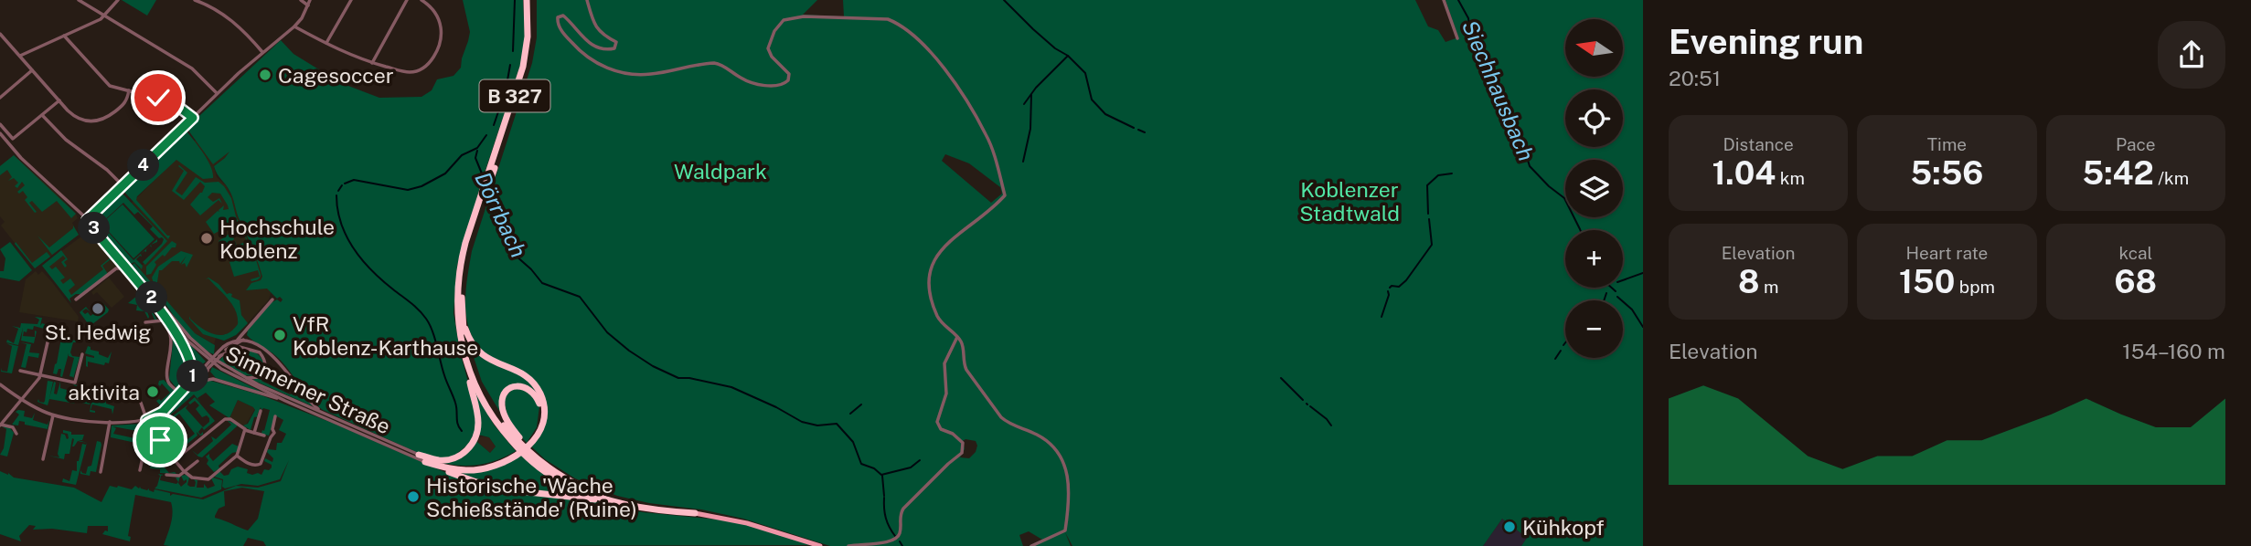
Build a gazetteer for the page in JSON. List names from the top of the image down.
{
  "streets": {
    "highway": ["B 327"],
    "street": ["Simmerner Straße"]
  },
  "water": ["Siechhausbach", "Dörrbach"],
  "parks": ["Waldpark", "Koblenzer Stadtwald"],
  "places": [
    "Cagesoccer",
    "Hochschule Koblenz",
    "St. Hedwig",
    "VfR Koblenz-Karthause",
    "aktivita",
    "Historische 'Wache Schießstände' (Ruine)",
    "Kühkopf"
  ],
  "north": "left",
  "page": {
    "heading": ["Evening run", "20:51"],
    "map_buttons": ["+", "−"],
    "stats": [
      ["Distance", "1.04 km"],
      ["Time", "5:56"],
      ["Pace", "5:42 /km"],
      ["Elevation", "8 m"],
      ["Heart rate", "150 bpm"],
      ["kcal", "68"]
    ],
    "pins": [
      "4",
      "3",
      "2",
      "1"
    ],
    "chart": ["Elevation", "154–160 m"]
  }
}
